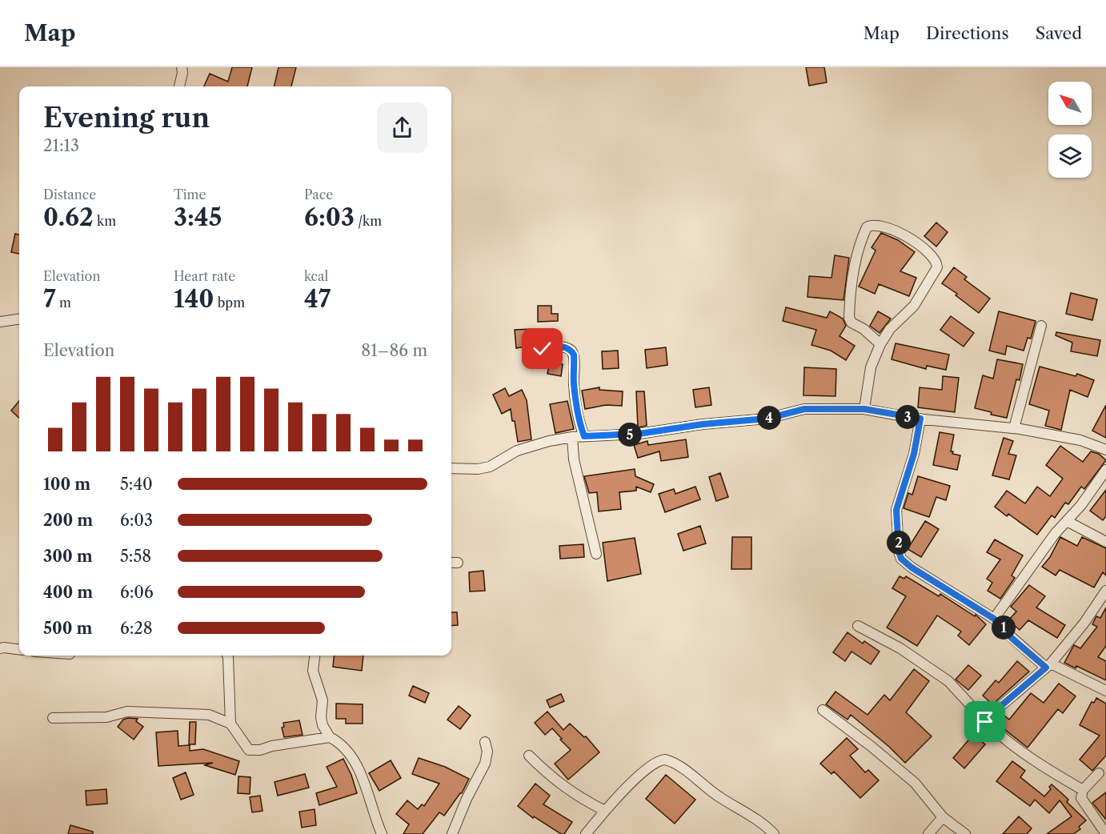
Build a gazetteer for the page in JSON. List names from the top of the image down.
{
  "north": "top left",
  "page": {
    "header": "Map",
    "nav": ["Map", "Directions", "Saved"],
    "heading": ["Evening run", "21:13"],
    "stats": [
      ["Distance", "0.62 km"],
      ["Time", "3:45"],
      ["Pace", "6:03 /km"],
      ["Elevation", "7 m"],
      ["Heart rate", "140 bpm"],
      ["kcal", "47"]
    ],
    "chart": ["Elevation", "81–86 m"],
    "pins": [
      "3",
      "4",
      "5",
      "2",
      "1"
    ],
    "list": [
      {
        "name": "100 m",
        "note": "5:40"
      },
      {
        "name": "200 m",
        "note": "6:03"
      },
      {
        "name": "300 m",
        "note": "5:58"
      },
      {
        "name": "400 m",
        "note": "6:06"
      },
      {
        "name": "500 m",
        "note": "6:28"
      }
    ]
  }
}
